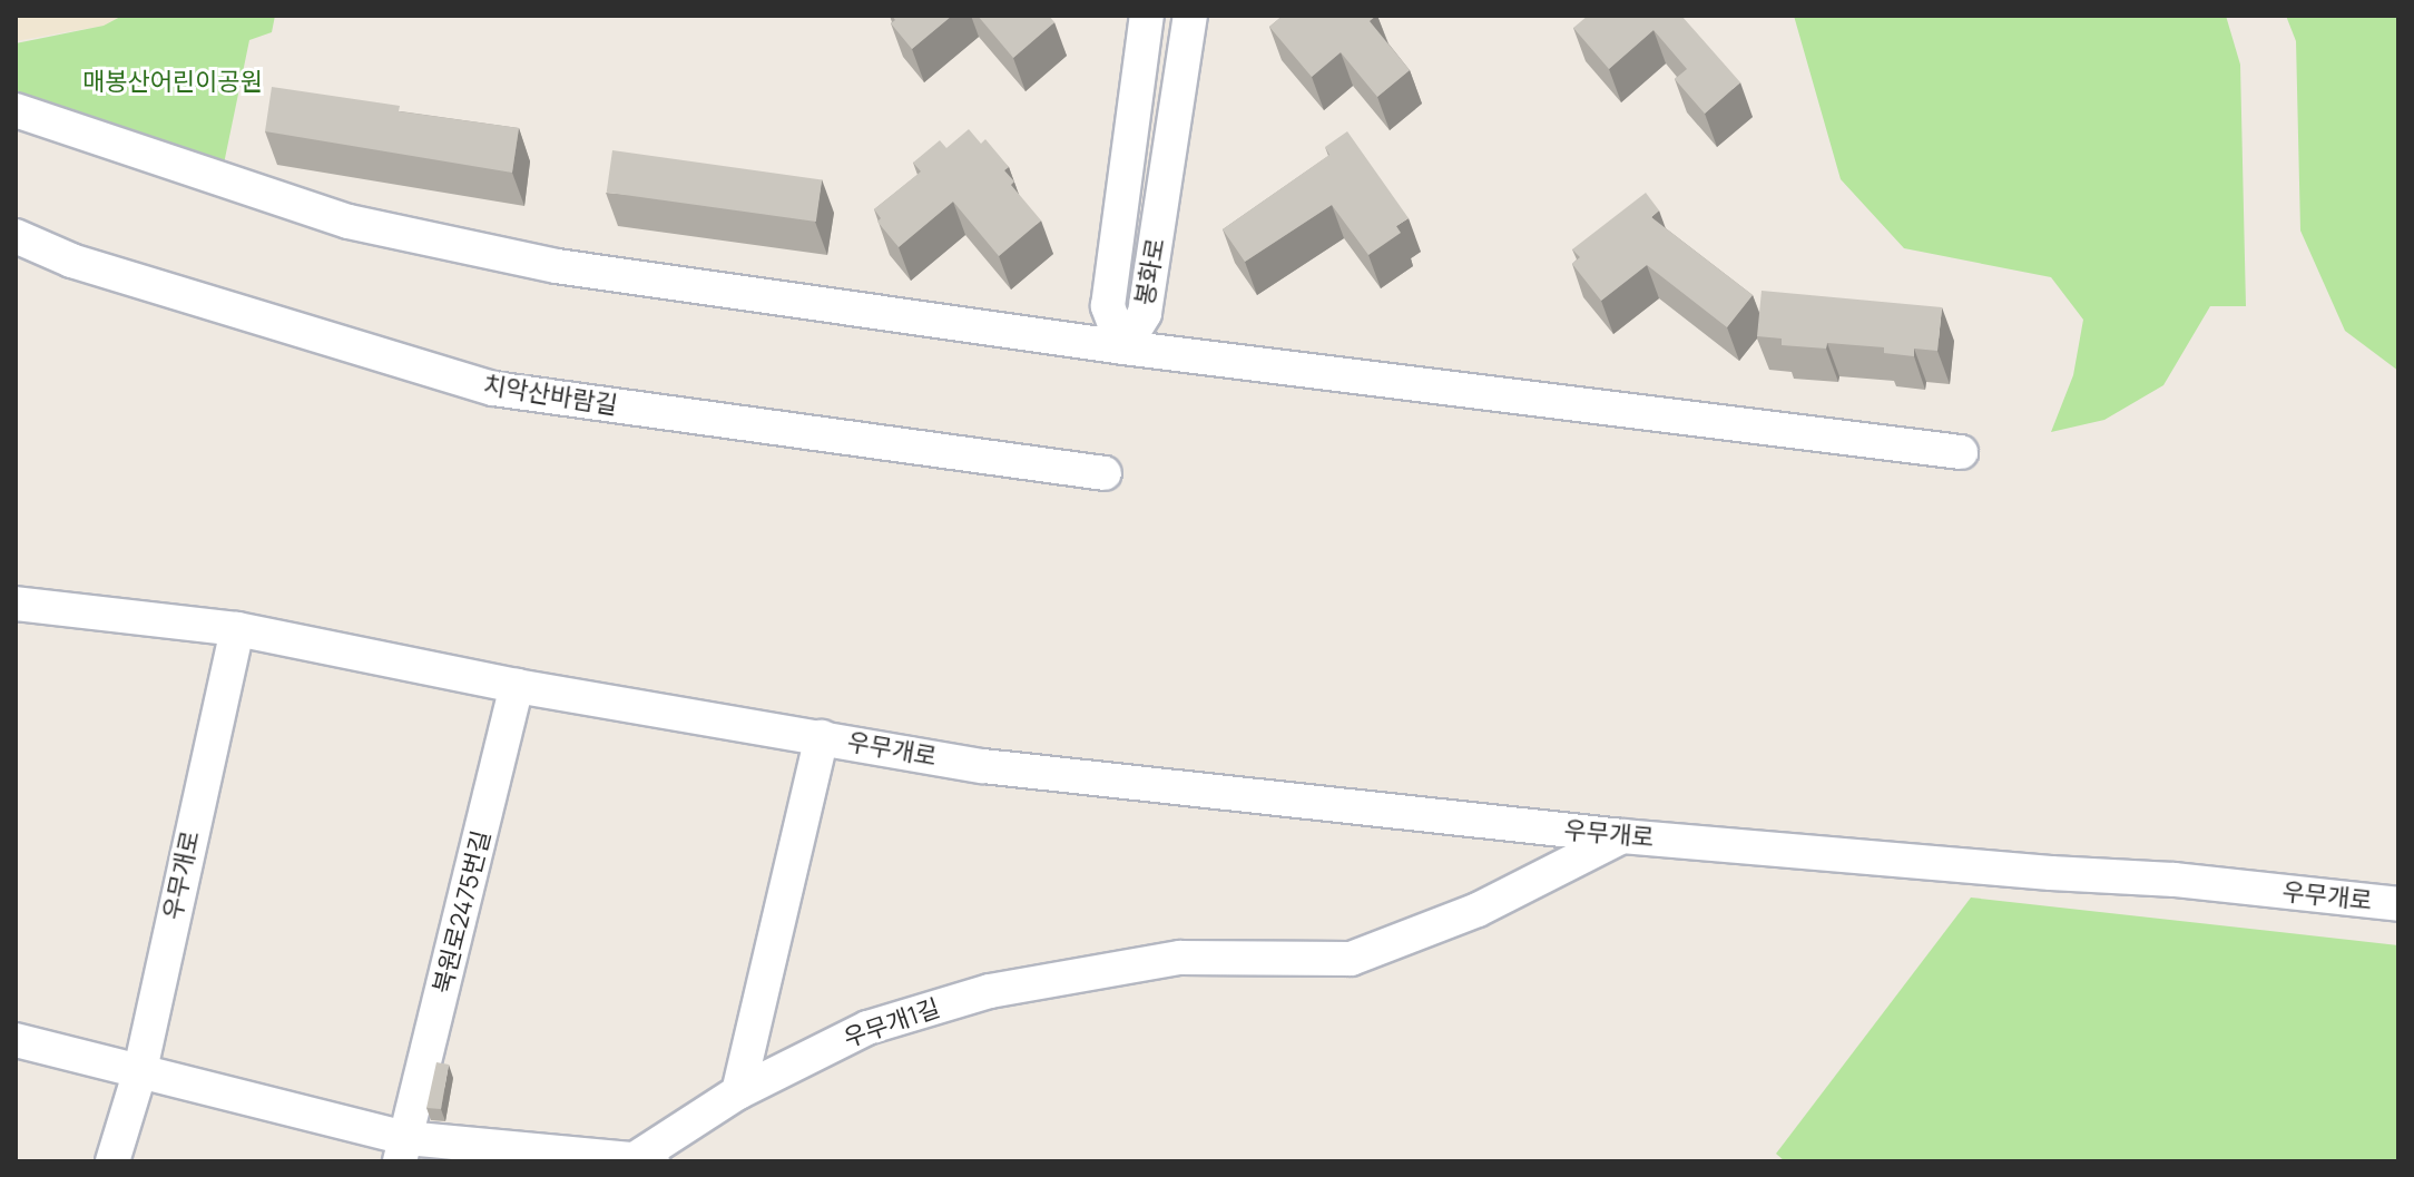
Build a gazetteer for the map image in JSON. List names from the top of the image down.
{
  "streets": {
    "street": [
      "봉화로",
      "치악산바람길",
      "우무개로",
      "북원로2475번길",
      "우무개1길"
    ]
  },
  "crossings": [
    ["우무개로", "북원로2475번길"],
    ["우무개로", "우무개1길"]
  ],
  "parks": ["매봉산어린이공원"]
}
